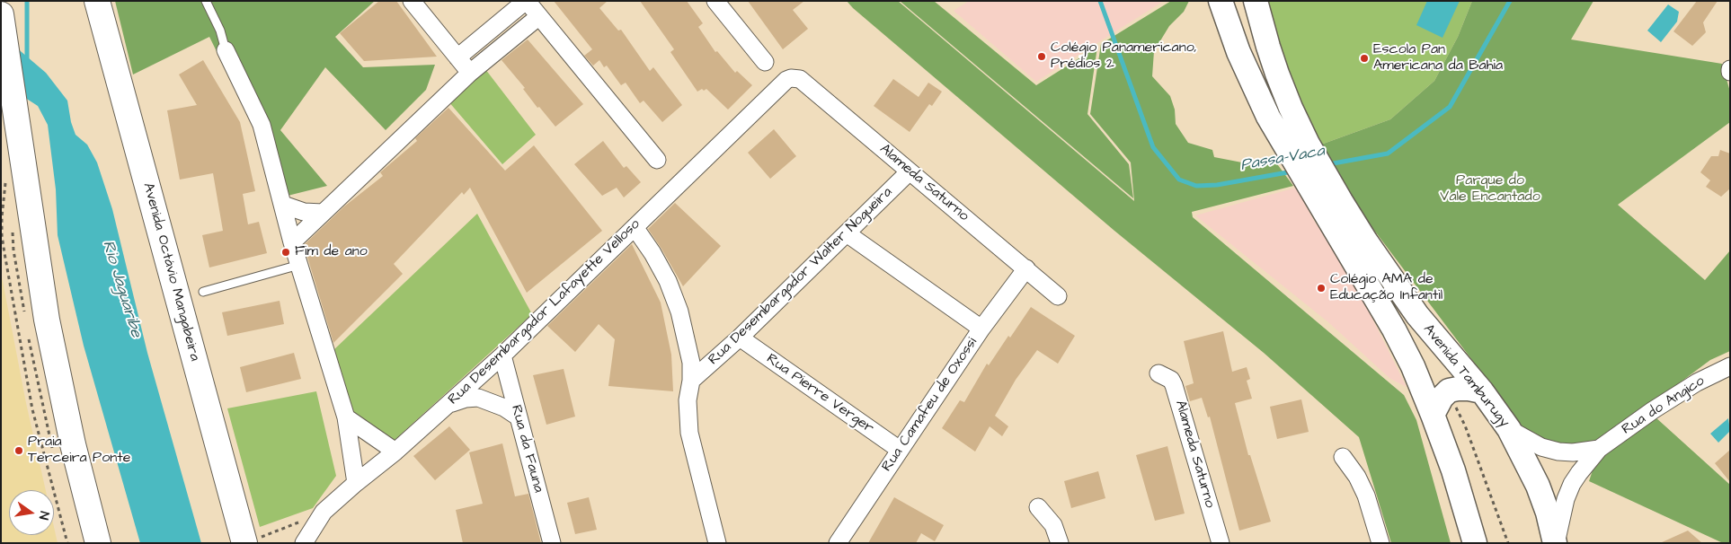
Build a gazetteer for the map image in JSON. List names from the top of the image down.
{
  "streets": {
    "main road": ["Avenida Octávio Mangabeira", "Avenida Tamburugy"],
    "street": [
      "Alameda Saturno",
      "Rua Desembargador Walter Nogueira",
      "Rua Desembargador Lafayette Velloso",
      "Rua Pierre Verger",
      "Rua Camafeu de Oxossi",
      "Rua do Angico",
      "Rua da Fauna"
    ]
  },
  "crossings": [
    ["Alameda Saturno", "Rua Desembargador Walter Nogueira"],
    ["Alameda Saturno", "Rua Desembargador Lafayette Velloso"],
    ["Alameda Saturno", "Rua Camafeu de Oxossi"],
    ["Rua Desembargador Walter Nogueira", "Rua Pierre Verger"],
    ["Rua Desembargador Lafayette Velloso", "Rua da Fauna"],
    ["Avenida Tamburugy", "Rua do Angico"],
    ["Rua Pierre Verger", "Rua Camafeu de Oxossi"]
  ],
  "water": ["Passa-Vaca", "Rio Jaguaribe"],
  "parks": ["Parque do Vale Encantado"],
  "places": [
    "Colégio Panamericano, Prédios 2",
    "Escola Pan Americana da Bahia",
    "Fim de ano",
    "Colégio AMA de Educação Infantil",
    "Praia Terceira Ponte"
  ],
  "north": "right"
}
